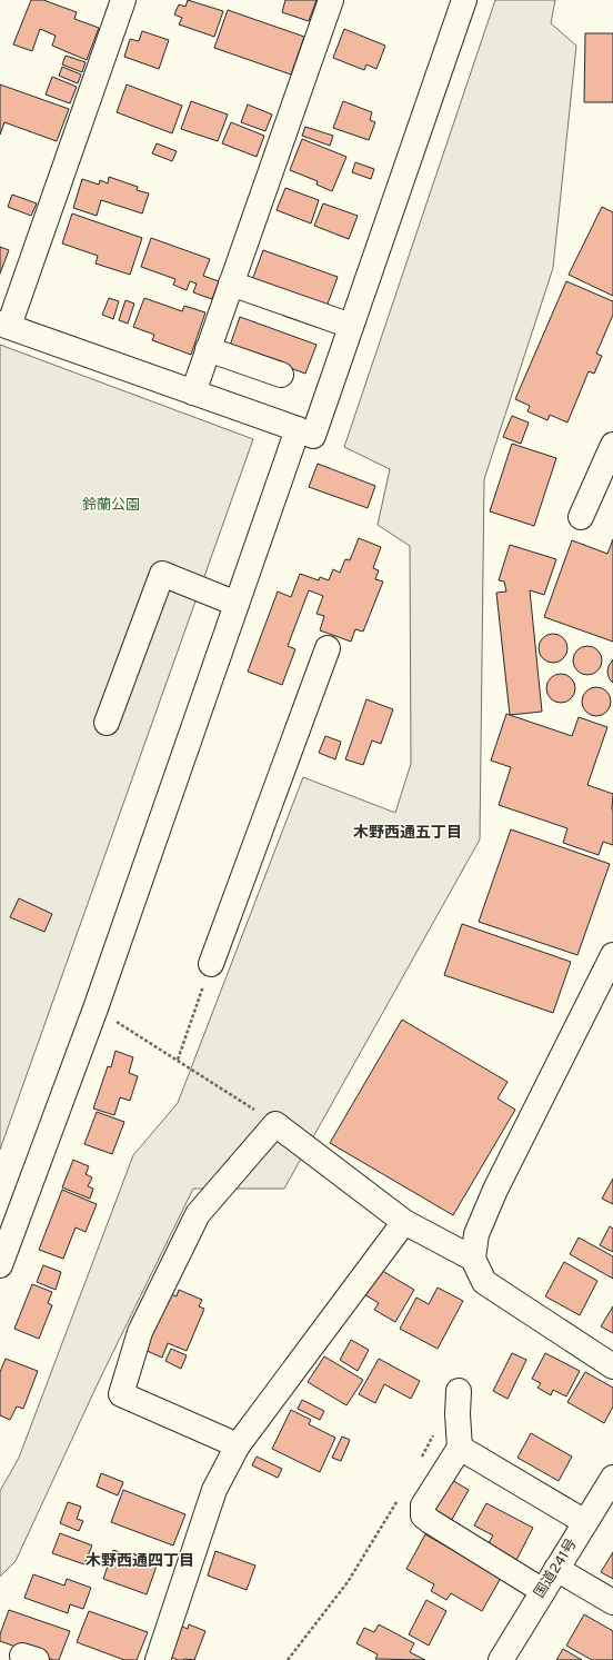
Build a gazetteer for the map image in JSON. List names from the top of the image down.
{
  "streets": {
    "main road": ["国道241号"]
  },
  "districts": ["木野西通五丁目", "木野西通四丁目"],
  "parks": ["鈴蘭公園"]
}
